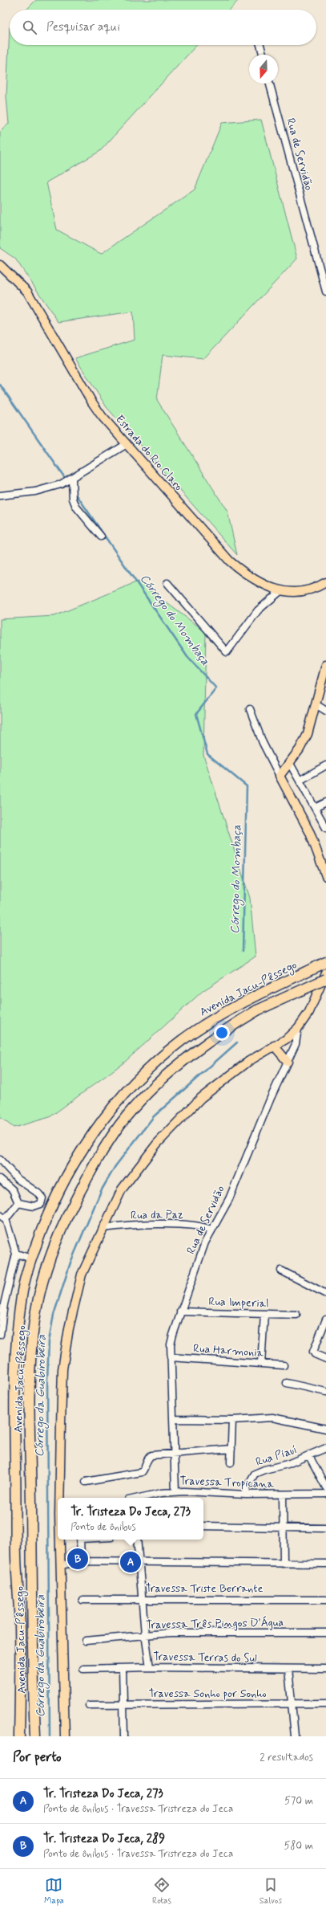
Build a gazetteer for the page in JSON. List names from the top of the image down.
{
  "streets": {
    "highway": ["Avenida Jacu-Pêssego"],
    "main road": ["Rua de Servidão", "Estrada do Rio Claro"],
    "street": [
      "Rua da Paz",
      "Rua Imperial",
      "Rua Harmonia",
      "Rua Piauí",
      "Travessa Tropicana",
      "Travessa Triste Berrante",
      "Travessa Três Pingos D'Água",
      "Travessa Terras do Sul",
      "Travessa Sonho por Sonho"
    ]
  },
  "crossings": [
    ["Rua de Servidão", "Rua da Paz"],
    ["Rua de Servidão", "Rua Imperial"],
    ["Rua de Servidão", "Rua Harmonia"],
    ["Rua de Servidão", "Travessa Tropicana"],
    ["Rua Piauí", "Travessa Tropicana"]
  ],
  "water": ["Córrego do Mombaça", "Córrego da Guabirobeira"],
  "north": "bottom",
  "page": {
    "search": "Pesquisar aqui",
    "popup": ["Tr. Tristeza Do Jeca, 273", "Ponto de ônibus"],
    "pins": ["B", "A"],
    "heading": ["Por perto", "2 resultados"],
    "list": [
      {
        "mark": "A",
        "name": "Tr. Tristeza Do Jeca, 273",
        "note": "Ponto de ônibus · Travessa Tristreza do Jeca",
        "value": "570 m"
      },
      {
        "mark": "B",
        "name": "Tr. Tristeza Do Jeca, 289",
        "note": "Ponto de ônibus · Travessa Tristreza do Jeca",
        "value": "580 m"
      }
    ],
    "nav": ["Mapa", "Rotas", "Salvos"]
  }
}
